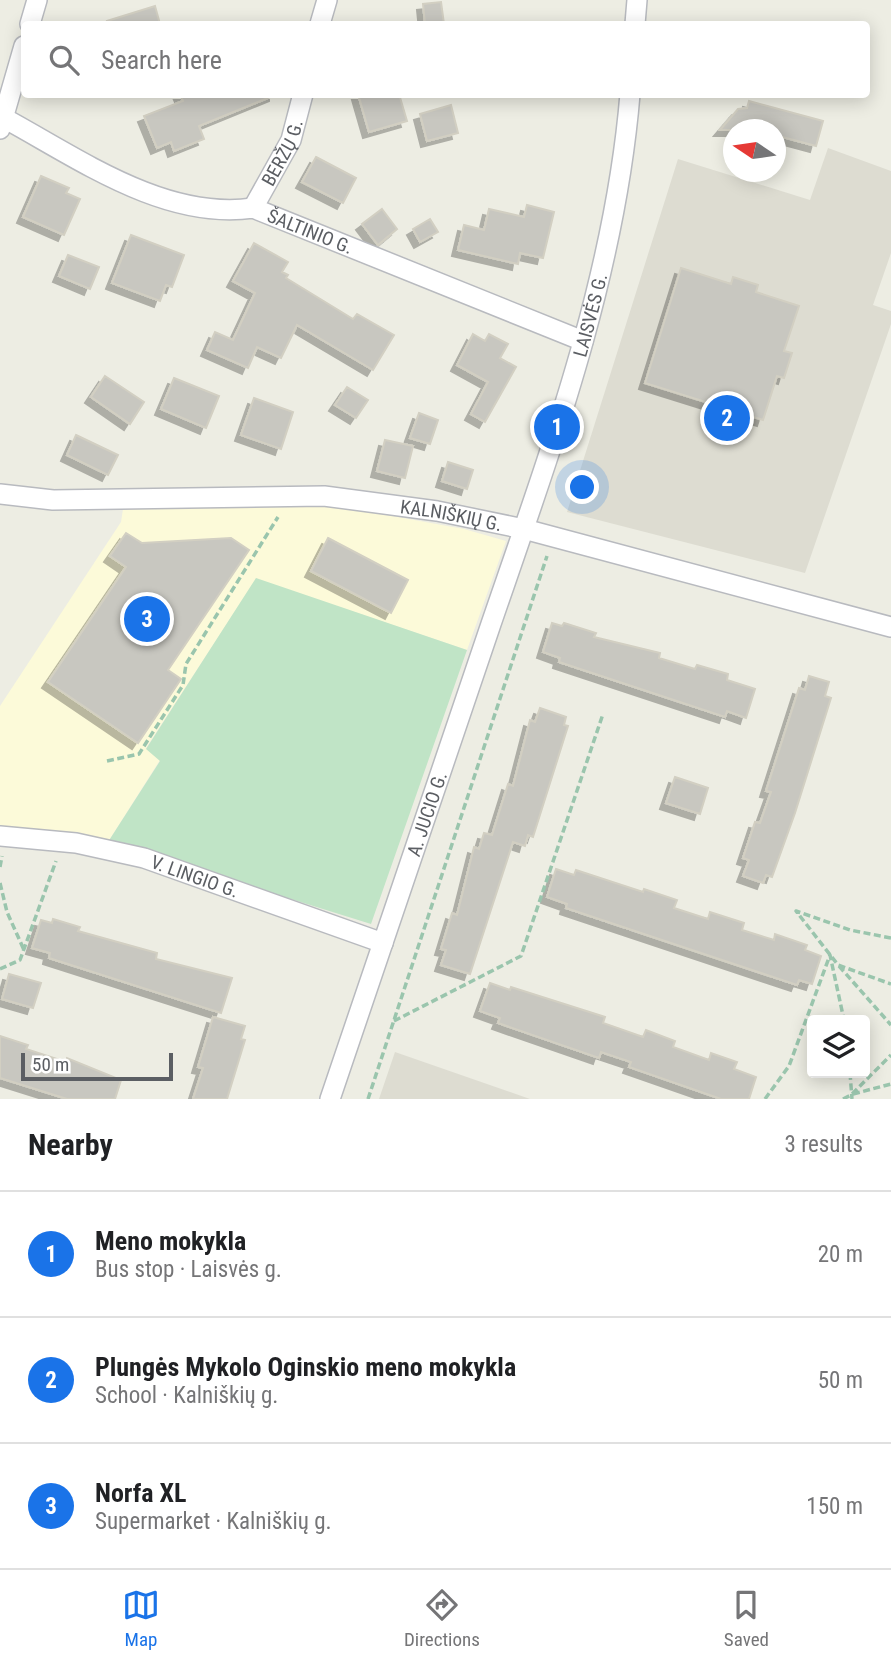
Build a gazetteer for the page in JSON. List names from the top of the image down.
{
  "streets": {
    "street": [
      "BERŽŲ G.",
      "ŠALTINIO G.",
      "LAISVĖS G.",
      "KALNIŠKIŲ G.",
      "A. JUCIO G.",
      "V. LINGIO G."
    ]
  },
  "crossings": [
    ["BERŽŲ G.", "ŠALTINIO G."],
    ["ŠALTINIO G.", "LAISVĖS G."],
    ["LAISVĖS G.", "KALNIŠKIŲ G."],
    ["LAISVĖS G.", "A. JUCIO G."],
    ["KALNIŠKIŲ G.", "A. JUCIO G."],
    ["A. JUCIO G.", "V. LINGIO G."]
  ],
  "scale_bar": "50 m",
  "north": "left",
  "page": {
    "search": "Search here",
    "pins": ["2", "1", "3"],
    "scale": "50 m",
    "heading": ["Nearby", "3 results"],
    "list": [
      {
        "mark": "1",
        "name": "Meno mokykla",
        "note": "Bus stop · Laisvės g.",
        "value": "20 m"
      },
      {
        "mark": "2",
        "name": "Plungės Mykolo Oginskio meno mokykla",
        "note": "School · Kalniškių g.",
        "value": "50 m"
      },
      {
        "mark": "3",
        "name": "Norfa XL",
        "note": "Supermarket · Kalniškių g.",
        "value": "150 m"
      }
    ],
    "nav": ["Map", "Directions", "Saved"]
  }
}
